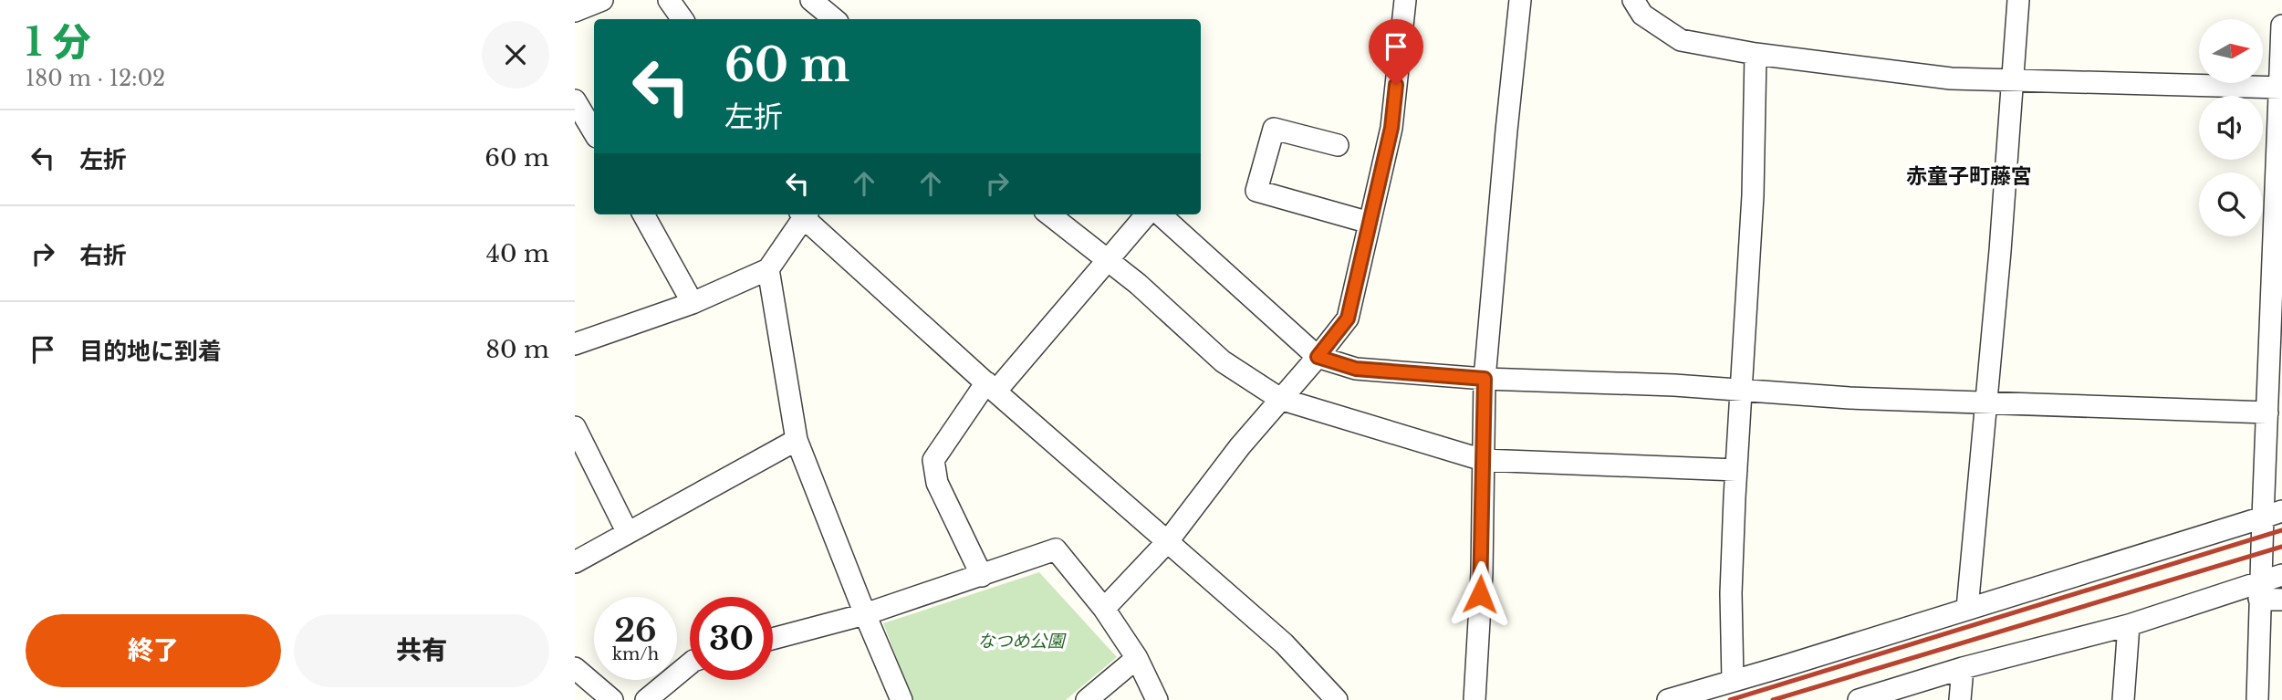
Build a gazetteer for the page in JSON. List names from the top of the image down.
{
  "districts": ["赤童子町藤宮"],
  "parks": ["なつめ公園"],
  "north": "right",
  "page": {
    "heading": ["1 分", "180 m · 12:02"],
    "turn": ["60 m", "左折"],
    "list": [
      {
        "name": "左折",
        "value": "60 m"
      },
      {
        "name": "右折",
        "value": "40 m"
      },
      {
        "name": "目的地に到着",
        "value": "80 m"
      }
    ],
    "speed": "26 km/h",
    "limit": "30",
    "buttons": ["終了", "共有"]
  }
}
